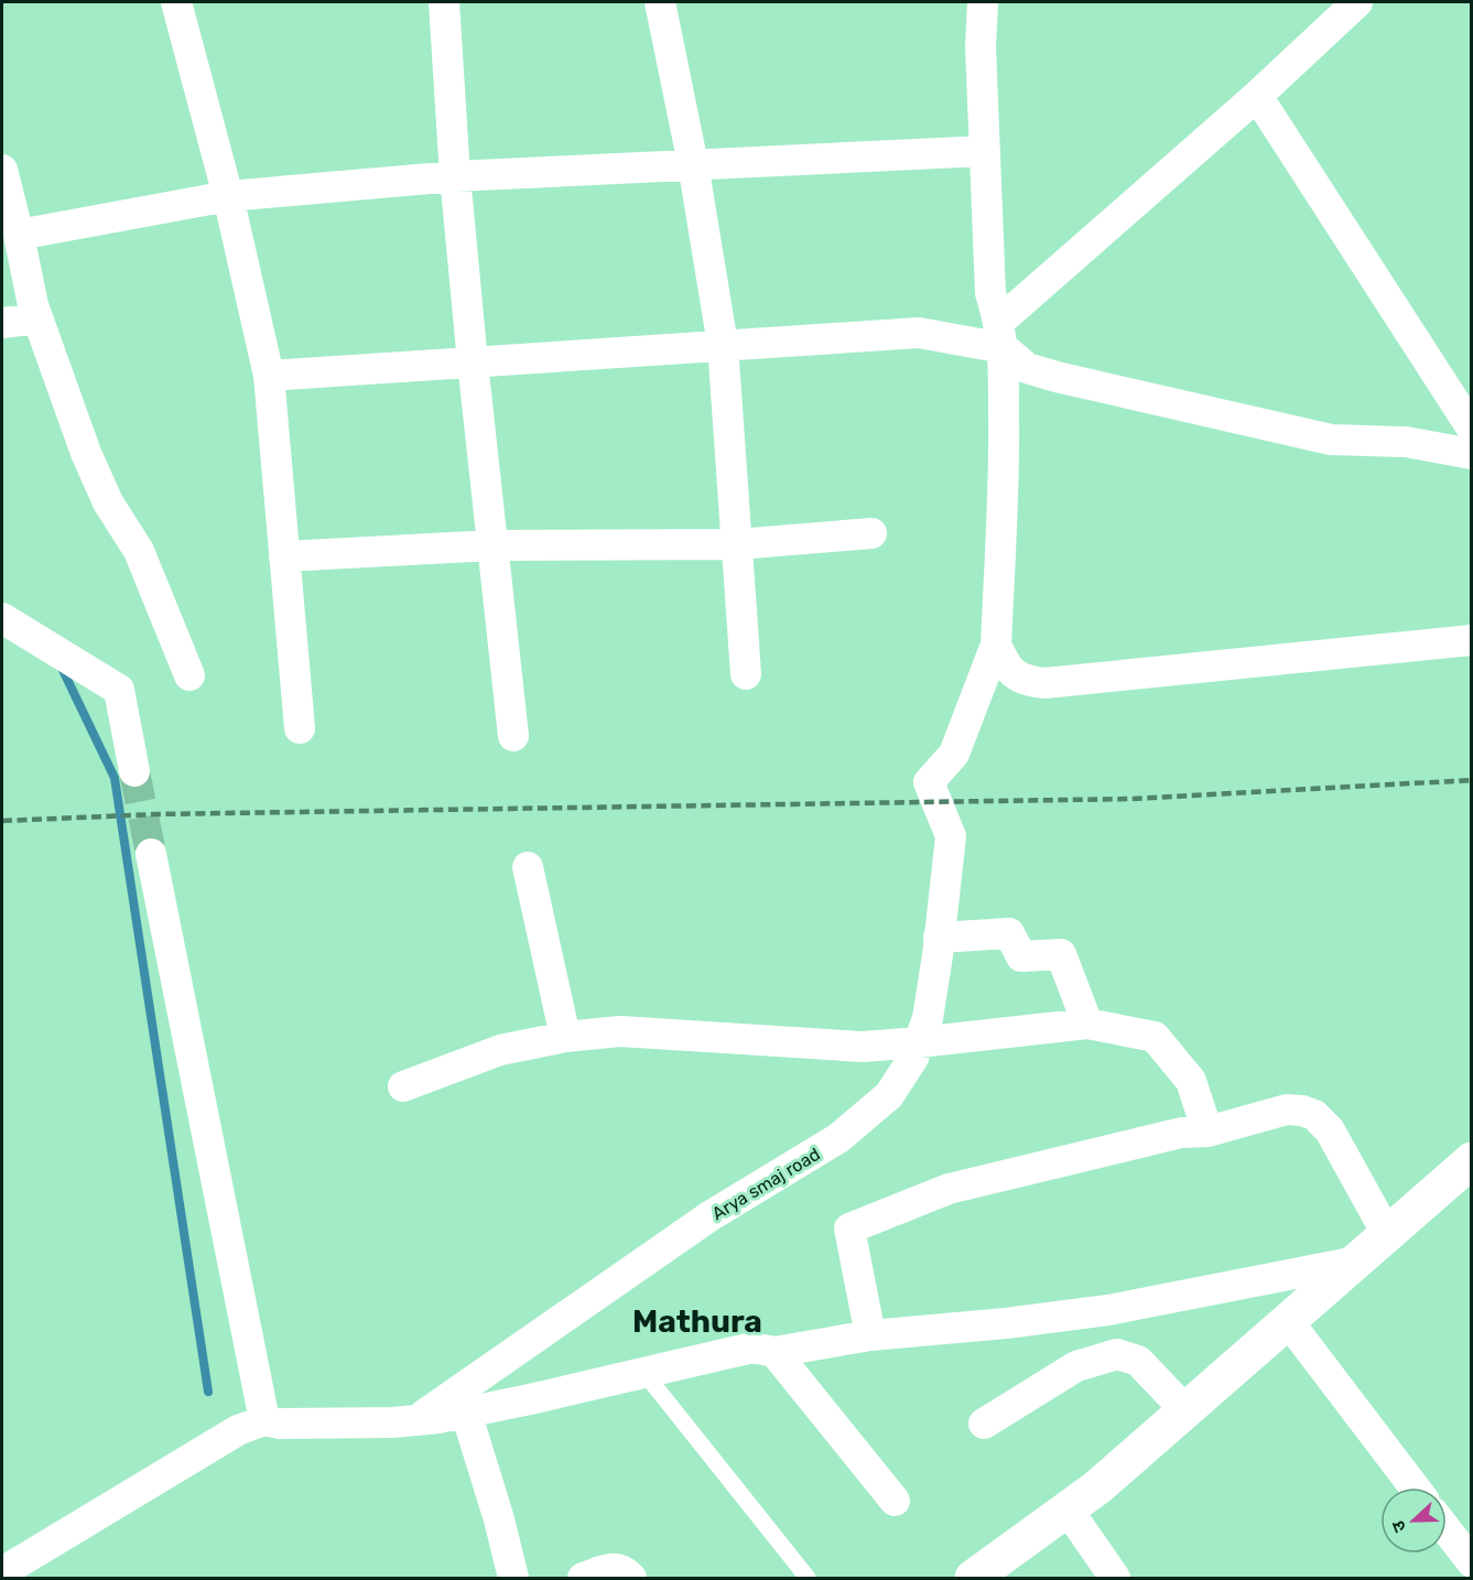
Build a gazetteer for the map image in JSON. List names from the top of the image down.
{
  "streets": {
    "street": ["Arya smaj road"]
  },
  "districts": ["Mathura"],
  "north": "left"
}
